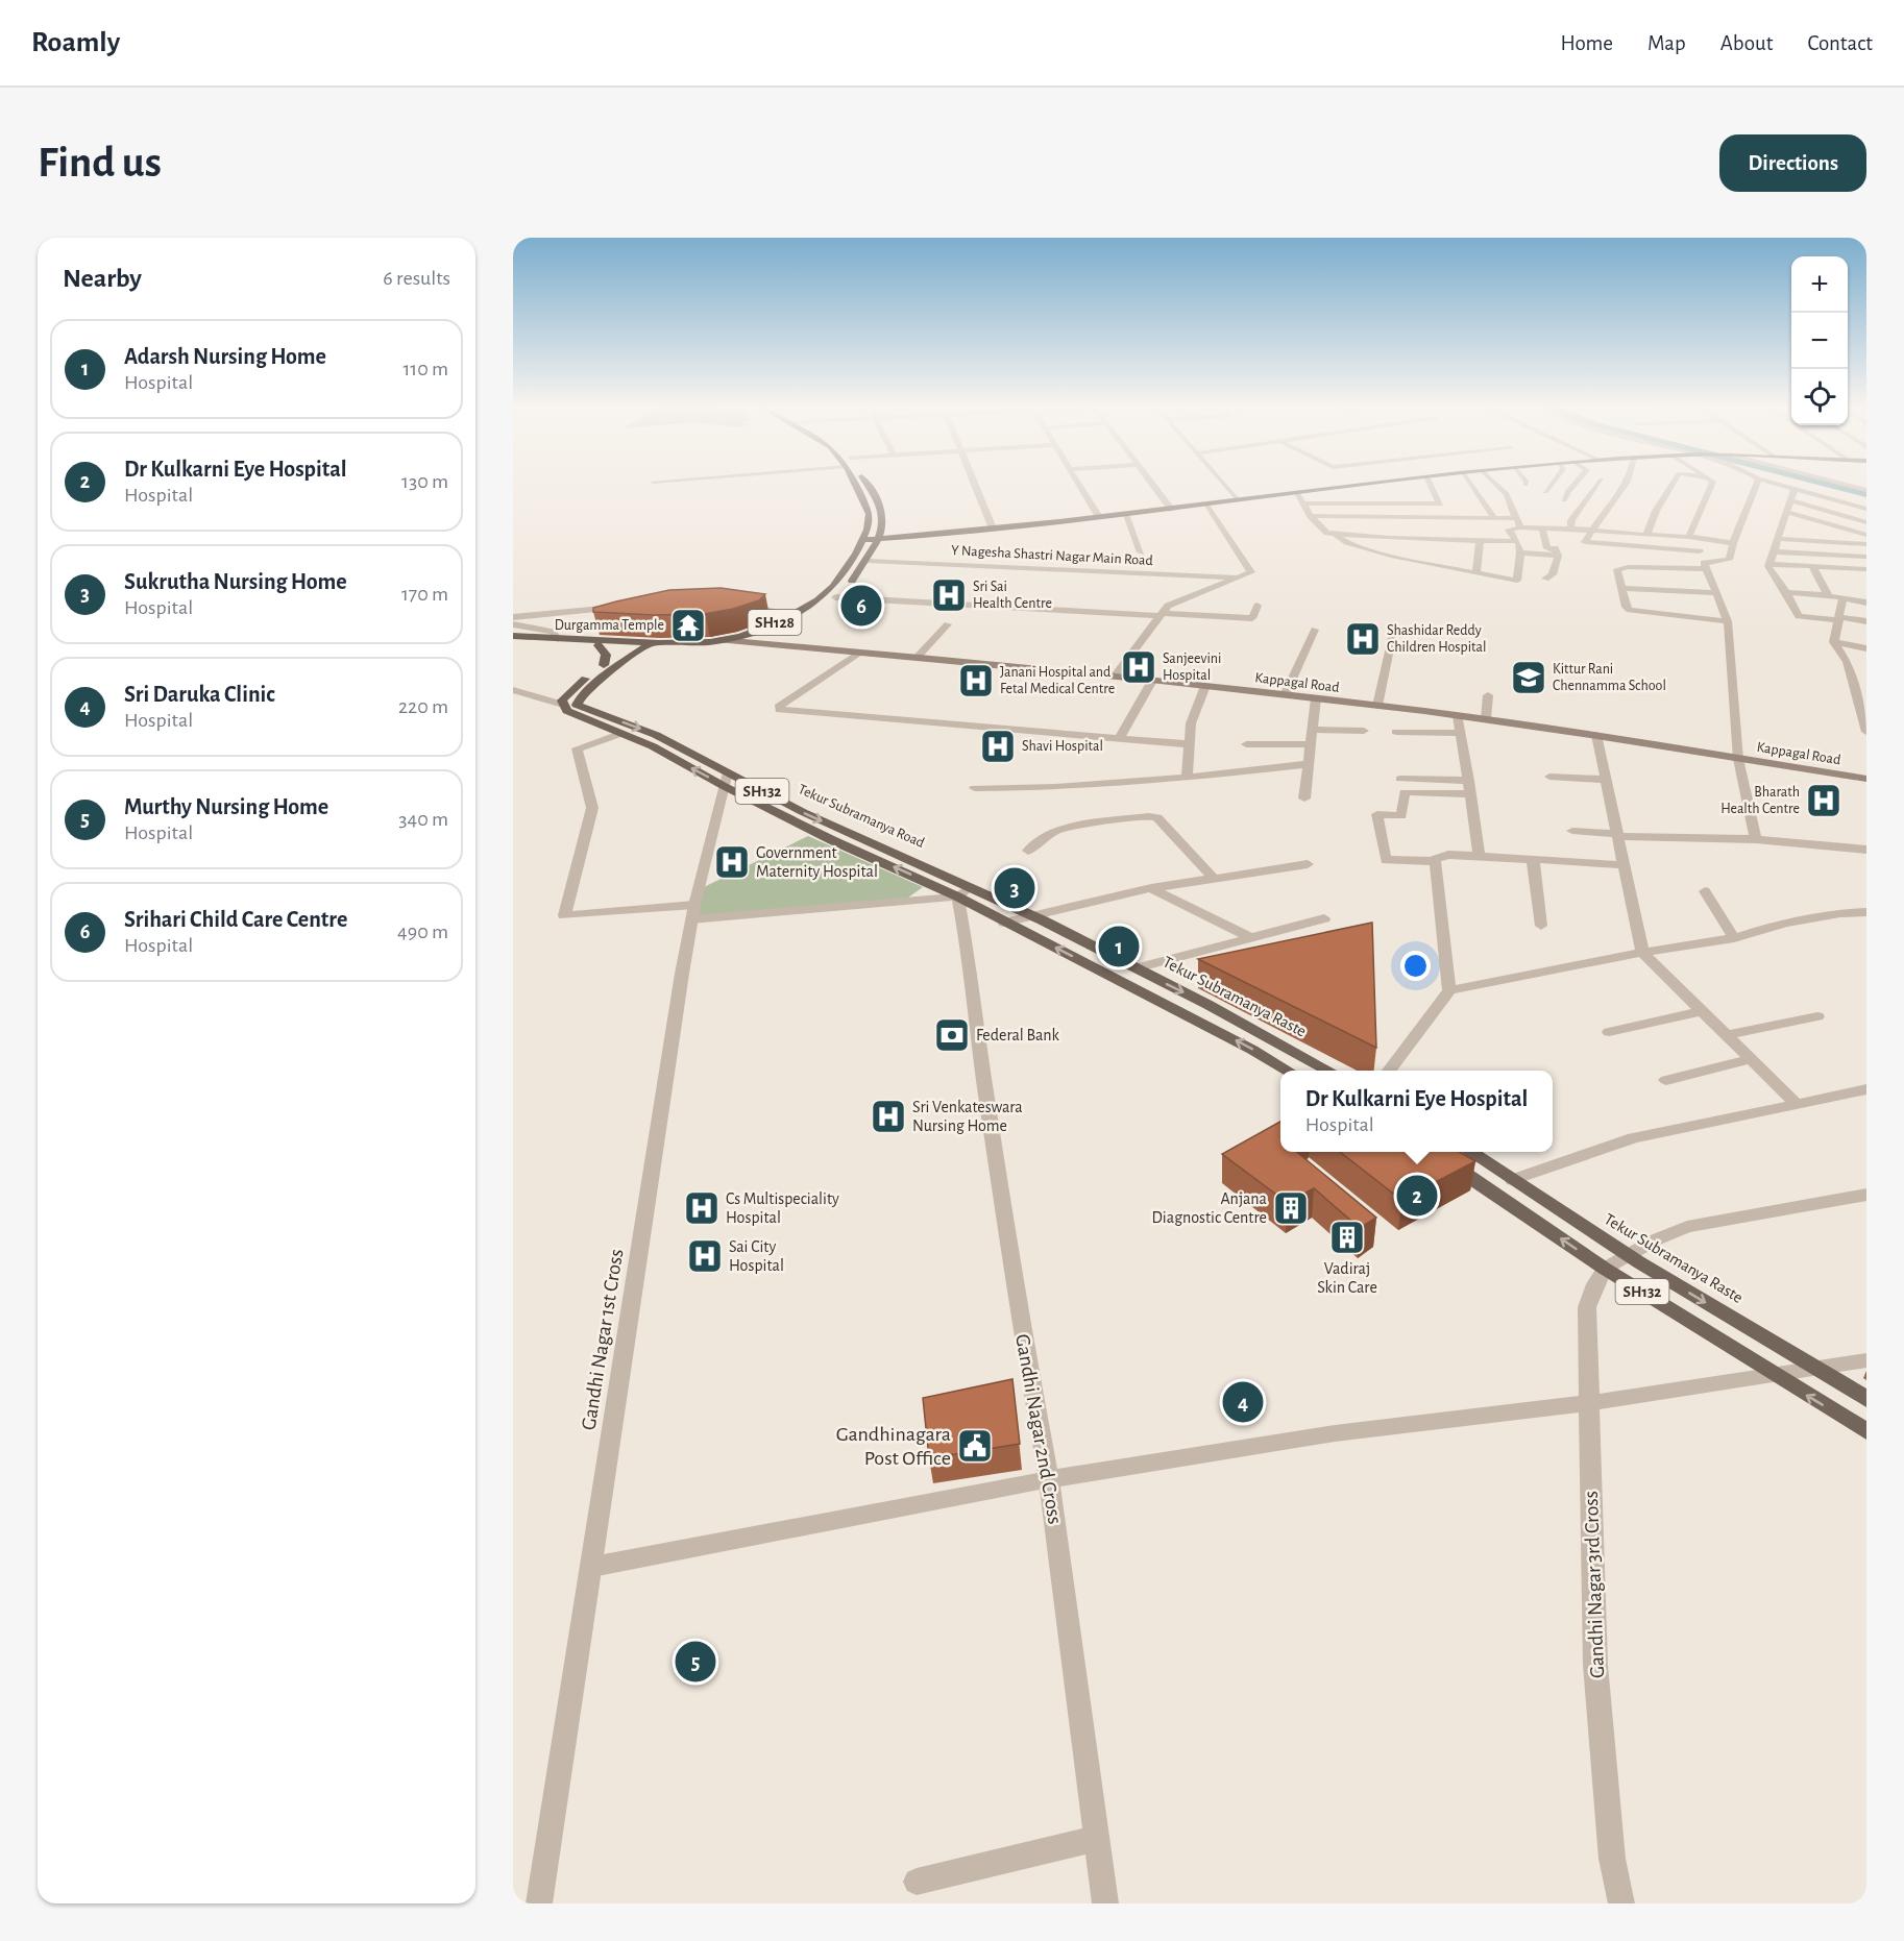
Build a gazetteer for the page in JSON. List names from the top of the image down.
{
  "streets": {
    "main road": [
      "SH128",
      "Kappagal Road",
      "SH132",
      "Tekur Subramanya Road",
      "Tekur Subramanya Raste"
    ],
    "street": [
      "Y Nagesha Shastri Nagar Main Road",
      "Gandhi Nagar 1st Cross",
      "Gandhi Nagar 2nd Cross",
      "Gandhi Nagar 3rd Cross"
    ]
  },
  "crossings": [
    ["SH128", "Kappagal Road"],
    ["SH128", "Tekur Subramanya Road"],
    ["SH132", "Gandhi Nagar 3rd Cross"],
    ["Tekur Subramanya Road", "Tekur Subramanya Raste"],
    ["Tekur Subramanya Road", "Gandhi Nagar 1st Cross"],
    ["Tekur Subramanya Road", "Gandhi Nagar 2nd Cross"]
  ],
  "places": {
    "hospital": [
      "Sri Sai Health Centre",
      "Shashidar Reddy Children Hospital",
      "Sanjeevini Hospital",
      "Janani Hospital and Fetal Medical Centre",
      "Shavi Hospital",
      "Bharath Health Centre",
      "Government Maternity Hospital",
      "Sri Venkateswara Nursing Home",
      "Cs Multispeciality Hospital",
      "Sai City Hospital"
    ],
    "temple": ["Durgamma Temple"],
    "school or university": ["Kittur Rani Chennamma School"],
    "bank": ["Federal Bank"],
    "building": ["Anjana Diagnostic Centre", "Vadiraj Skin Care"],
    "public building": ["Gandhinagara Post Office"]
  },
  "page": {
    "header": "Roamly",
    "nav": [
      "Home",
      "Map",
      "About",
      "Contact"
    ],
    "buttons": "Directions",
    "title": "Find us",
    "heading": ["Nearby", "6 results"],
    "map_buttons": ["+", "−"],
    "list": [
      {
        "mark": "1",
        "name": "Adarsh Nursing Home",
        "note": "Hospital",
        "value": "110 m"
      },
      {
        "mark": "2",
        "name": "Dr Kulkarni Eye Hospital",
        "note": "Hospital",
        "value": "130 m"
      },
      {
        "mark": "3",
        "name": "Sukrutha Nursing Home",
        "note": "Hospital",
        "value": "170 m"
      },
      {
        "mark": "4",
        "name": "Sri Daruka Clinic",
        "note": "Hospital",
        "value": "220 m"
      },
      {
        "mark": "5",
        "name": "Murthy Nursing Home",
        "note": "Hospital",
        "value": "340 m"
      },
      {
        "mark": "6",
        "name": "Srihari Child Care Centre",
        "note": "Hospital",
        "value": "490 m"
      }
    ],
    "pins": [
      "6",
      "3",
      "1",
      "2",
      "4",
      "5"
    ],
    "popup": ["Dr Kulkarni Eye Hospital", "Hospital"]
  }
}
